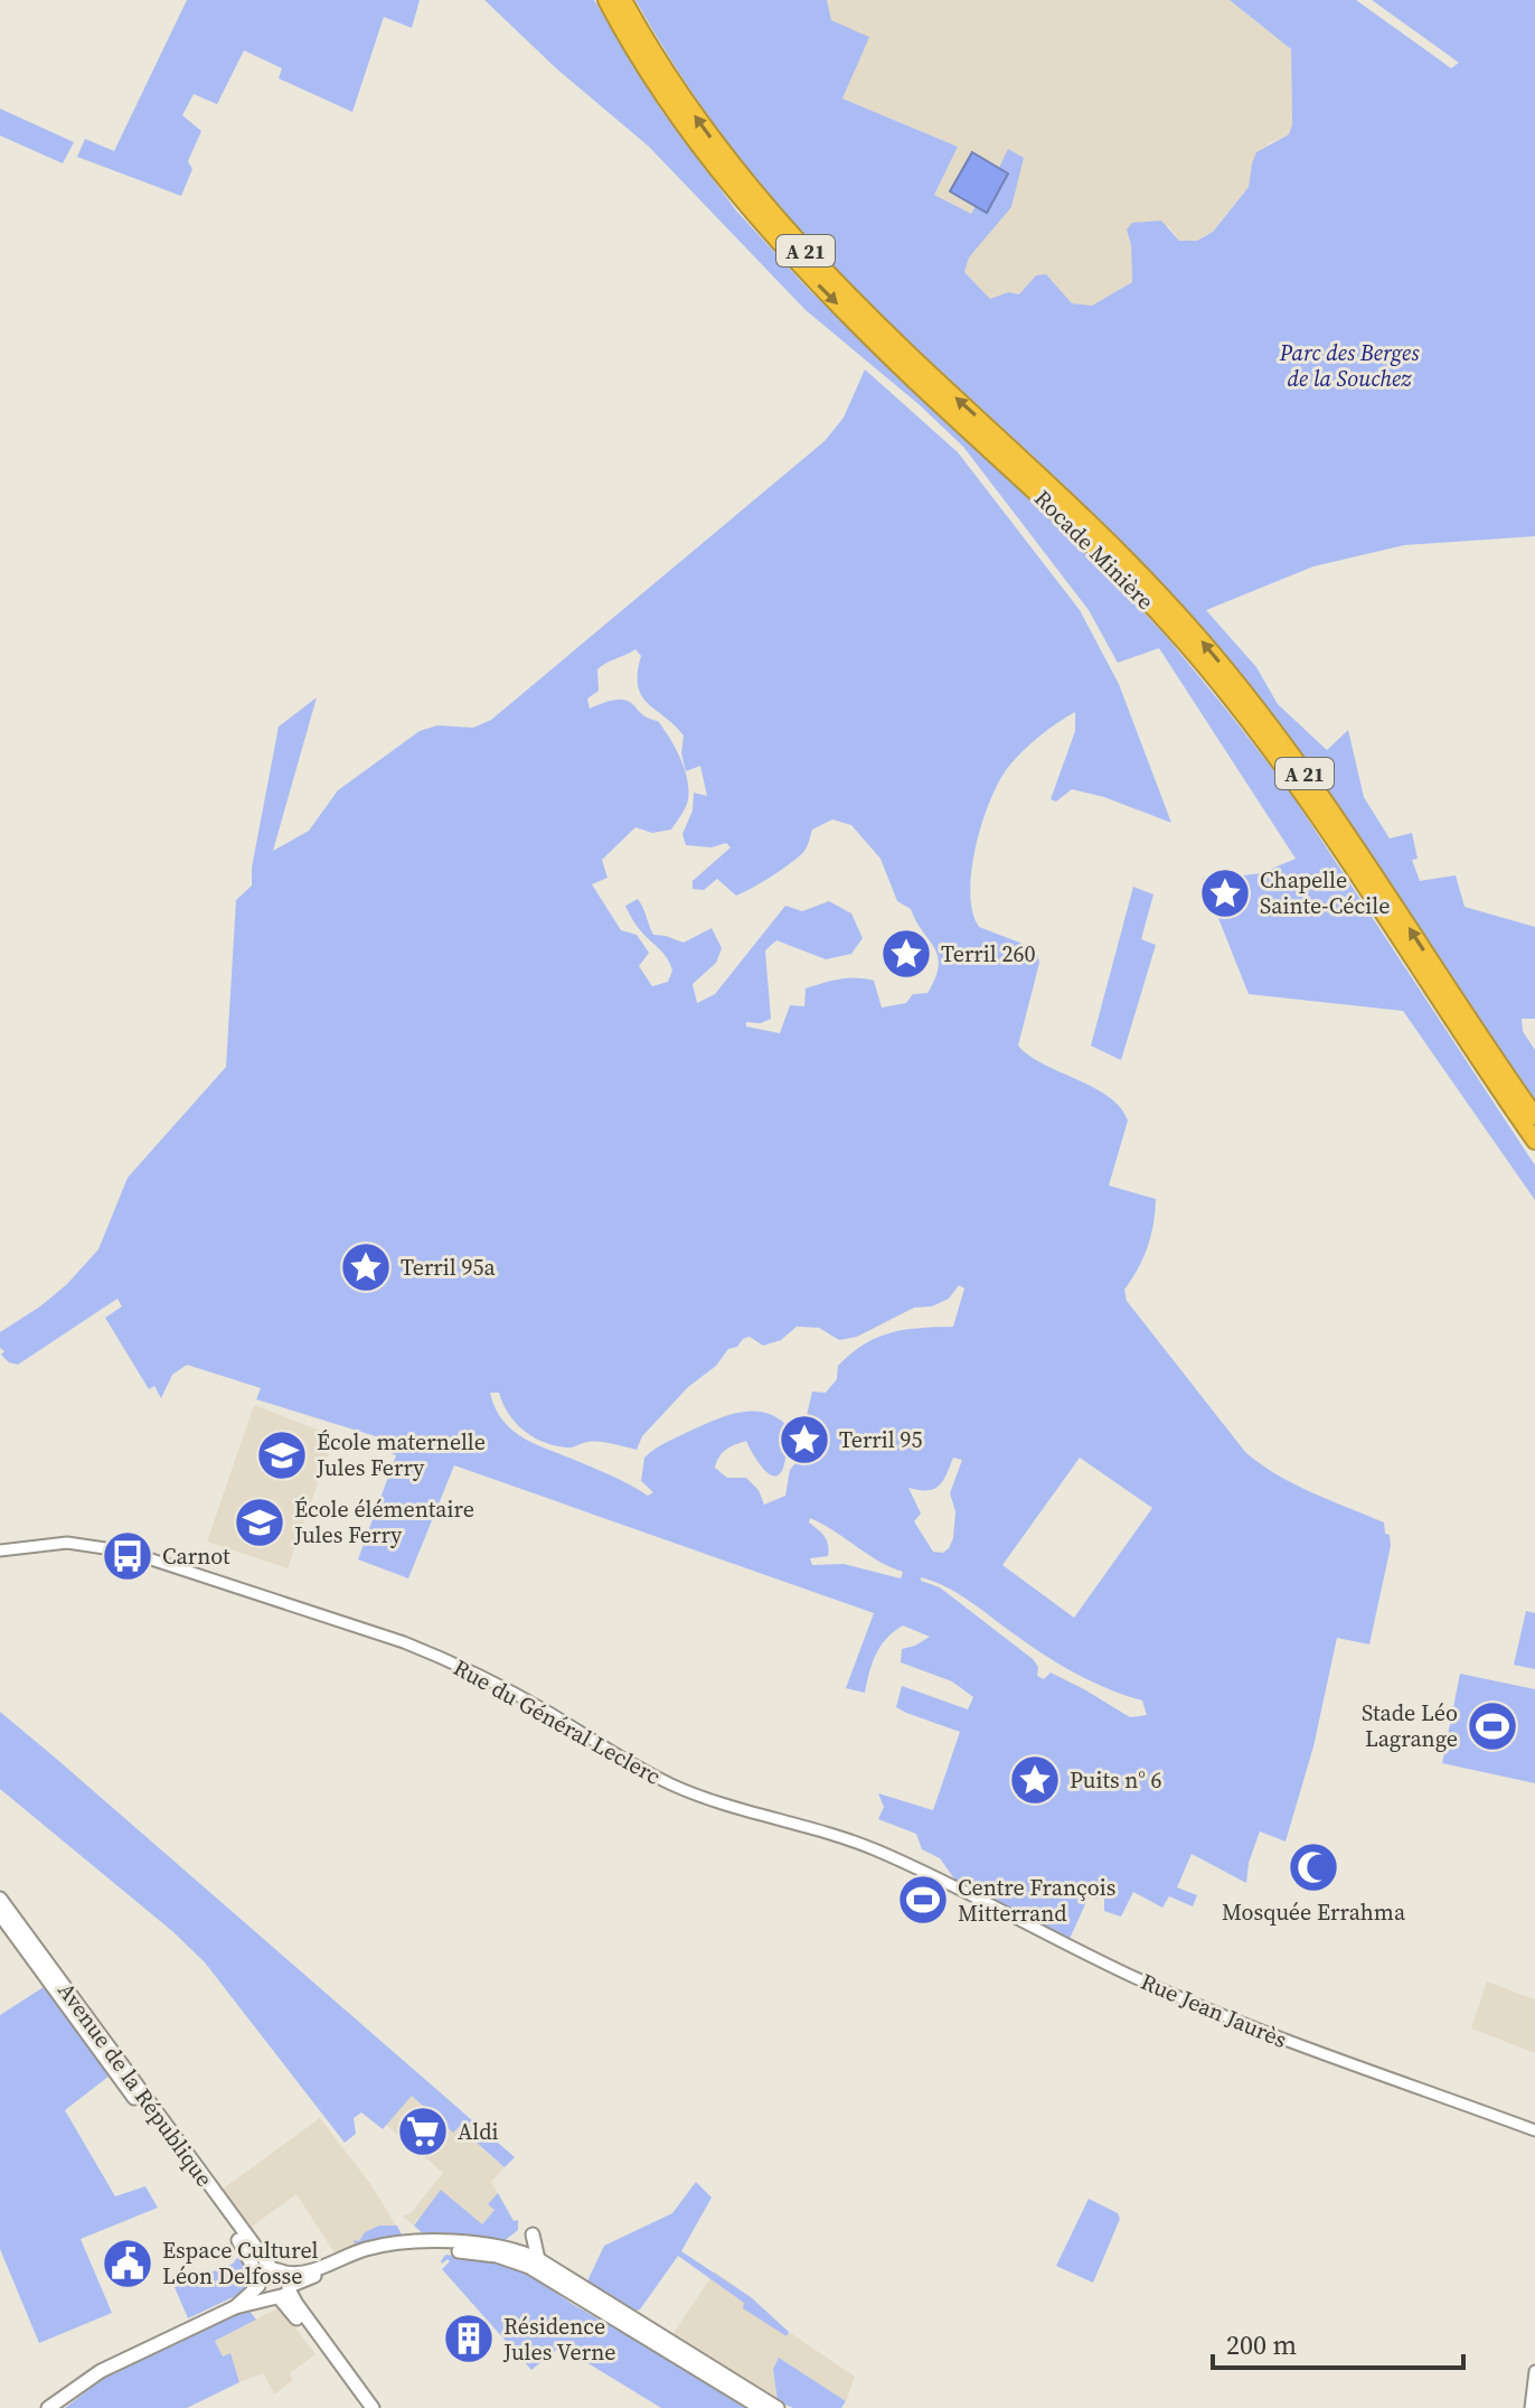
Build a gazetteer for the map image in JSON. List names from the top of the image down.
{
  "streets": {
    "highway": ["A 21", "Rocade Minière"],
    "main road": ["Avenue de la République"],
    "street": ["Rue du Général Leclerc", "Rue Jean Jaurès"]
  },
  "crossings": [
    ["Rue du Général Leclerc", "Rue Jean Jaurès"]
  ],
  "parks": ["Parc des Berges de la Souchez"],
  "places": {
    "place": [
      "Chapelle Sainte-Cécile",
      "Terril 260",
      "Terril 95a",
      "Terril 95",
      "Puits n° 6"
    ],
    "school or university": ["École maternelle Jules Ferry", "École élémentaire Jules Ferry"],
    "bus stop": ["Carnot"],
    "sports": ["Stade Léo Lagrange", "Centre François Mitterrand"],
    "mosque": ["Mosquée Errahma"],
    "supermarket": ["Aldi"],
    "public building": ["Espace Culturel Léon Delfosse"],
    "building": ["Résidence Jules Verne"]
  },
  "scale_bar": "200 m"
}
